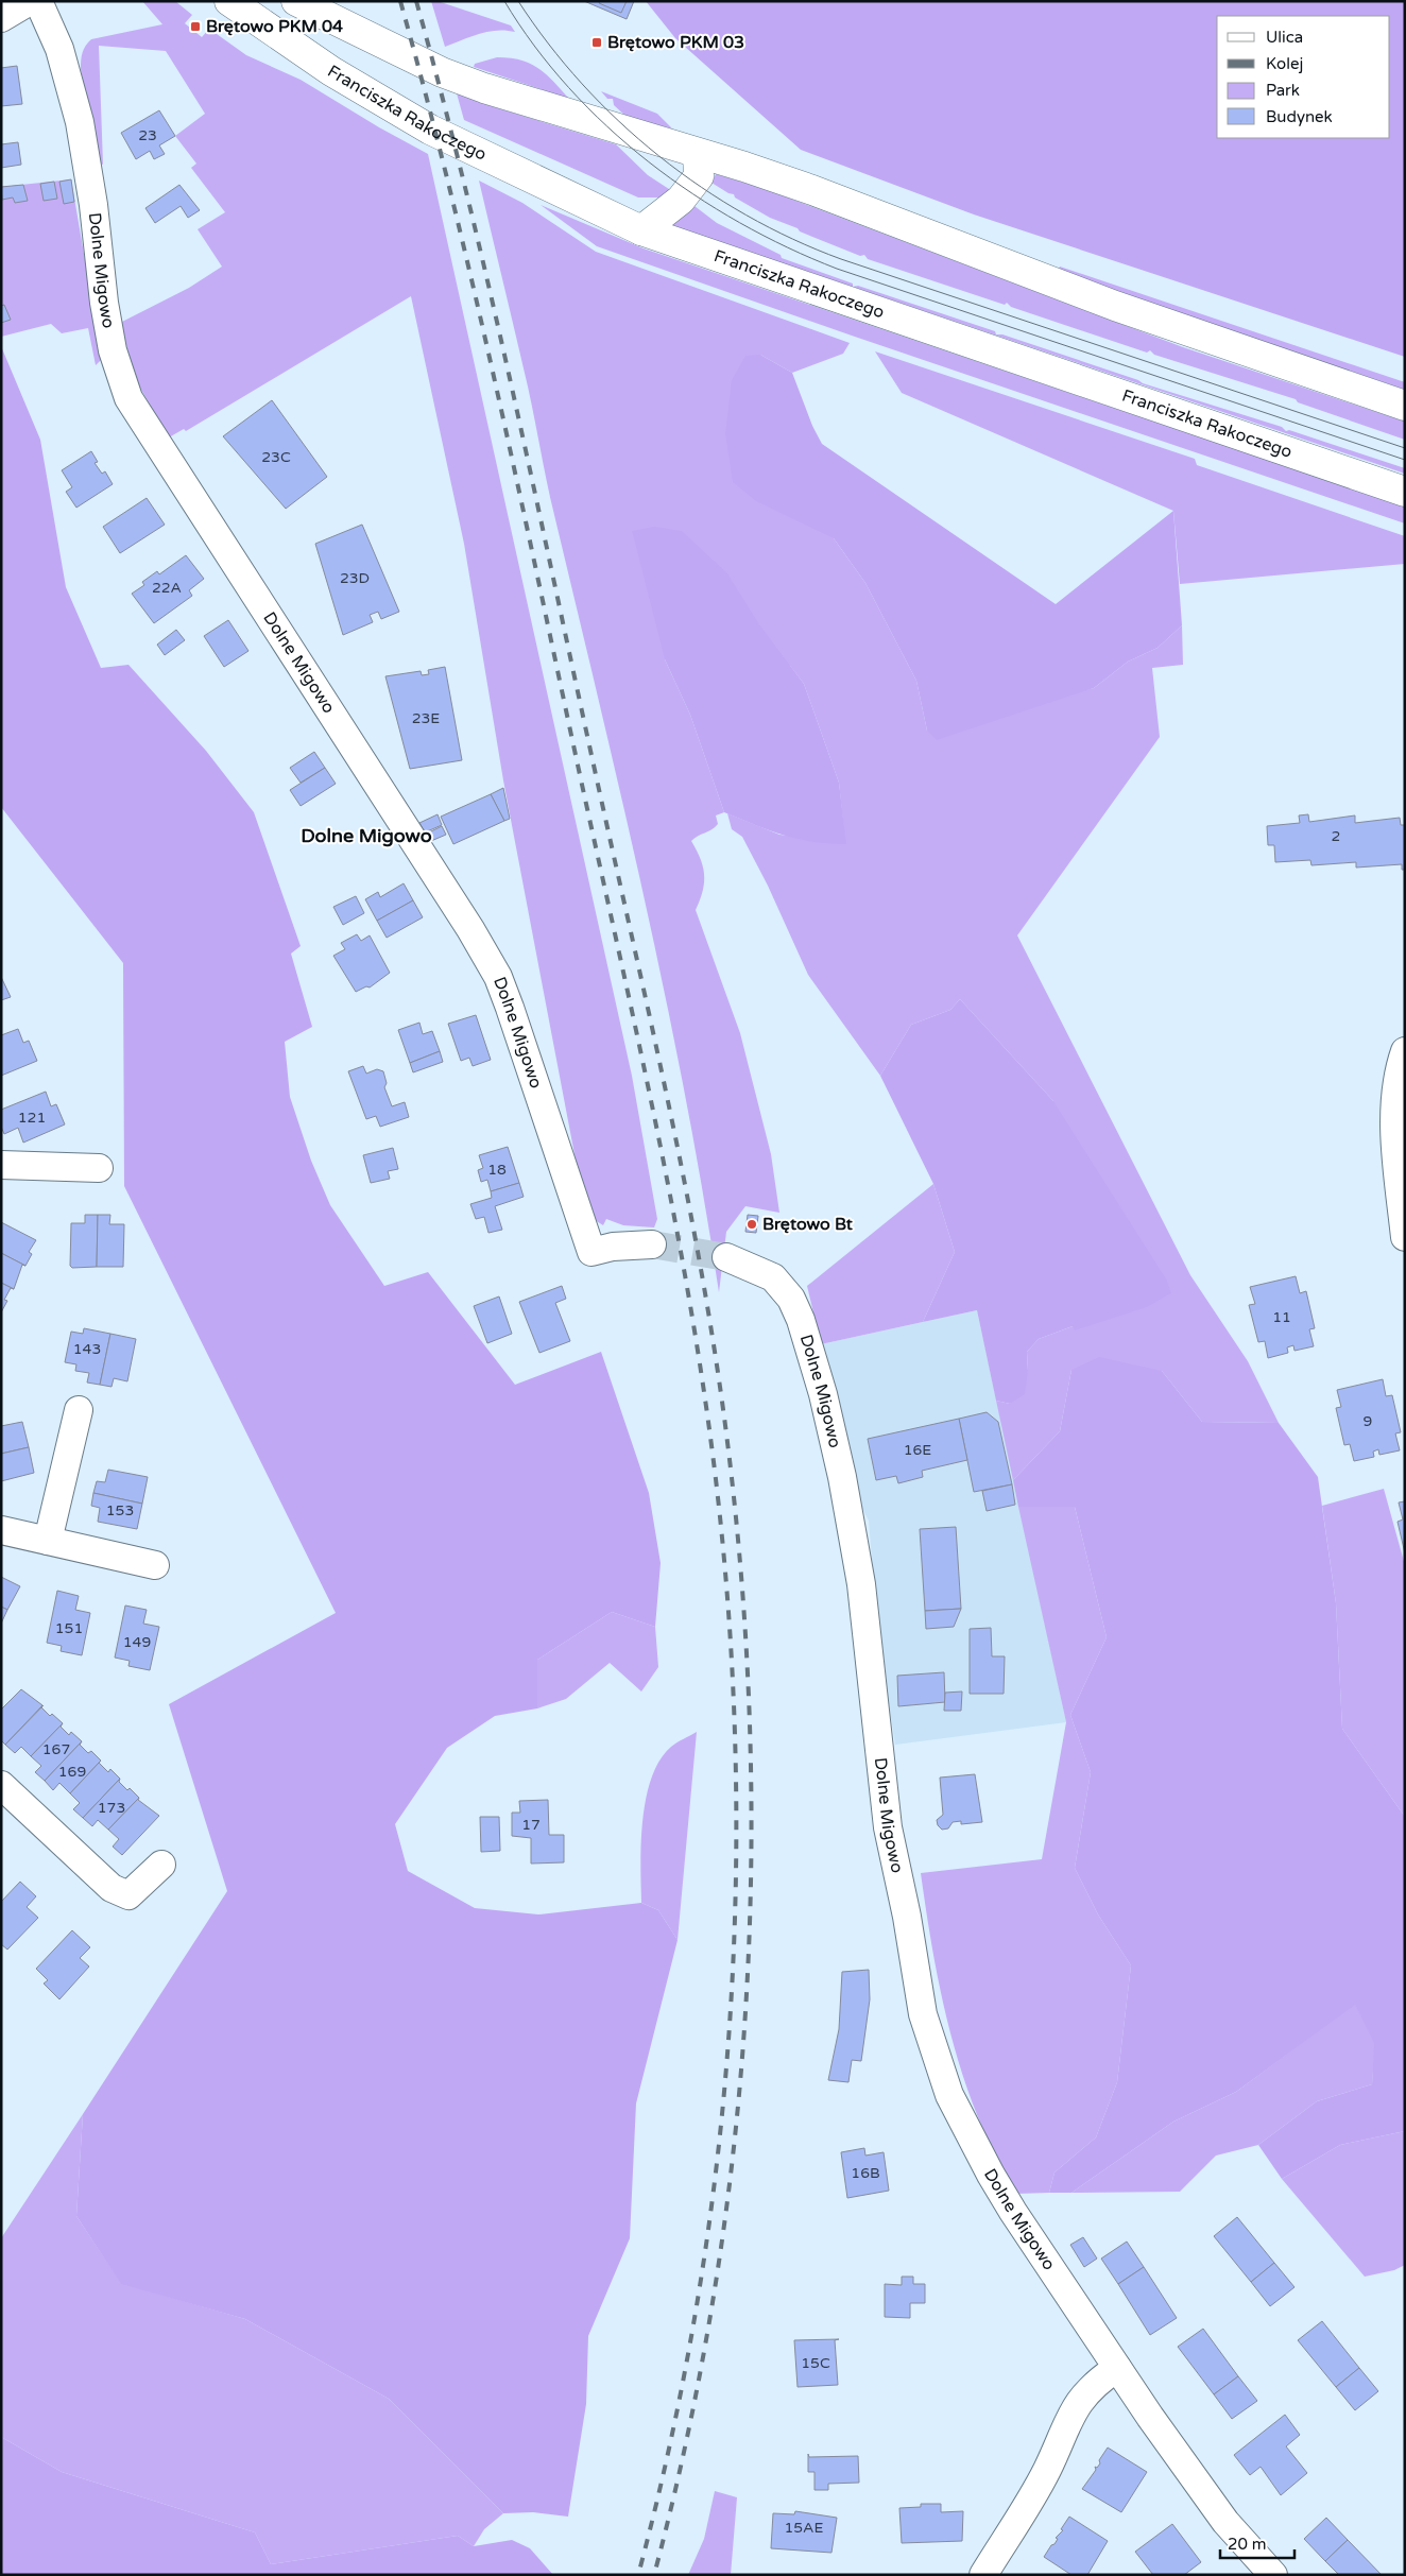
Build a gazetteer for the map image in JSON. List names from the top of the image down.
{
  "streets": {
    "main road": ["Franciszka Rakoczego"],
    "street": ["Dolne Migowo"]
  },
  "districts": ["Dolne Migowo"],
  "places": {
    "transit": ["Brętowo PKM 04", "Brętowo PKM 03"],
    "other": ["Brętowo Bt"]
  },
  "house_numbers": [
    "23",
    "23C",
    "23D",
    "22A",
    "23E",
    "2",
    "121",
    "18",
    "11",
    "143",
    "9",
    "16E",
    "153",
    "151",
    "149",
    "167",
    "169",
    "173",
    "17",
    "16B",
    "15C",
    "15AE"
  ],
  "legend": [
    "Ulica",
    "Kolej",
    "Park",
    "Budynek"
  ],
  "scale_bar": "20 m"
}
